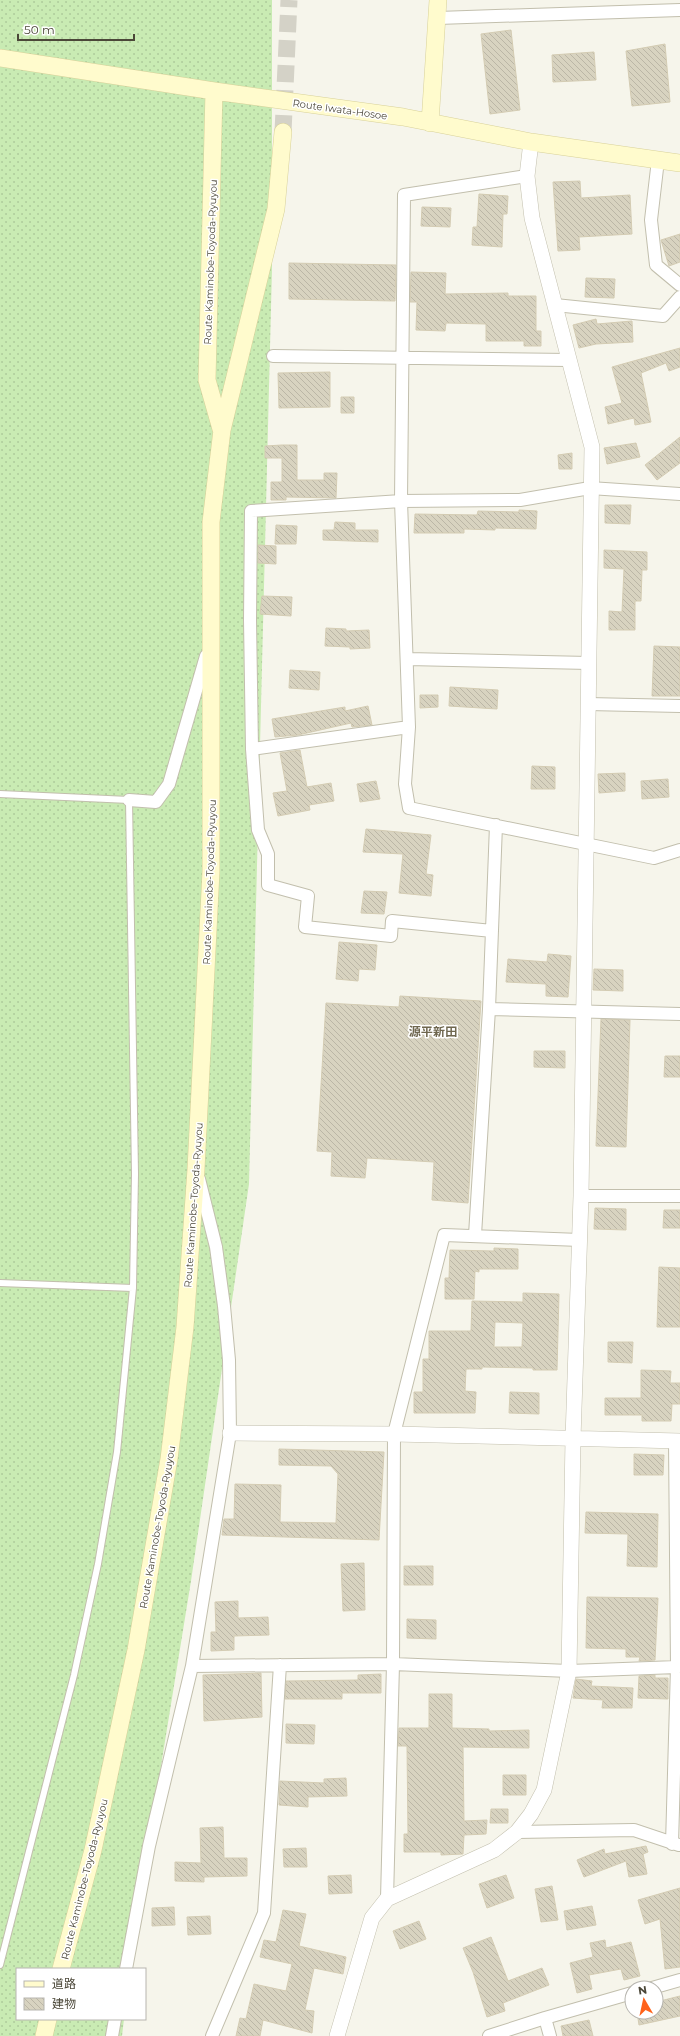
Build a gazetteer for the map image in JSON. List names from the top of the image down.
{
  "streets": {
    "main road": ["Route Iwata-Hosoe", "Route Kaminobe-Toyoda-Ryuyou"]
  },
  "crossings": [
    ["Route Iwata-Hosoe", "Route Kaminobe-Toyoda-Ryuyou"]
  ],
  "districts": ["源平新田"],
  "legend": ["道路", "建物"],
  "scale_bar": "50 m",
  "north": "top"
}
